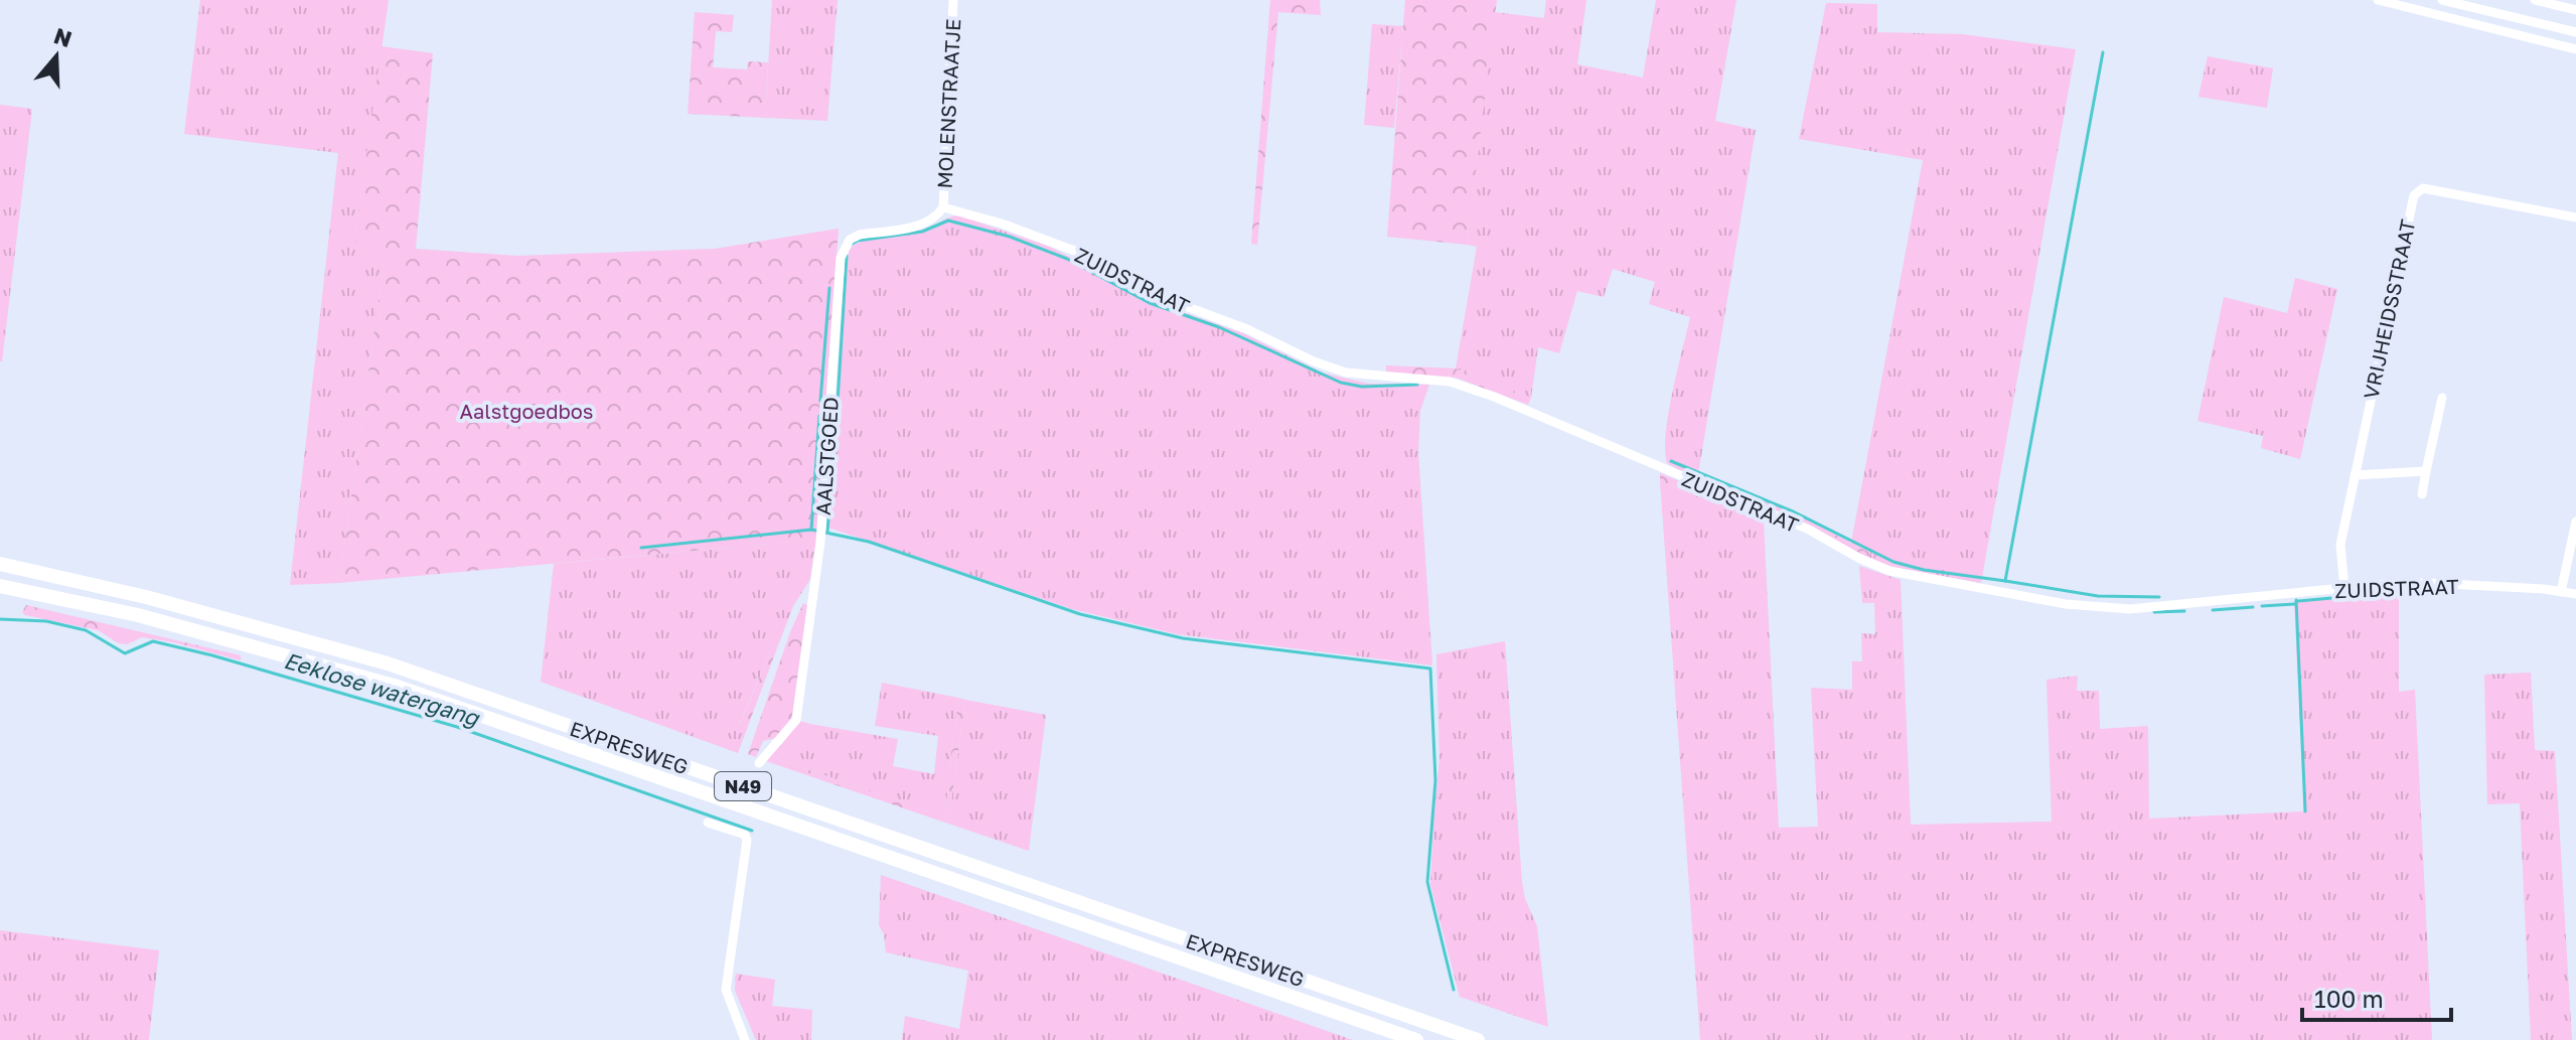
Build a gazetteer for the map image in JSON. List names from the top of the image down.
{
  "streets": {
    "highway": ["EXPRESWEG", "N49"],
    "street": [
      "MOLENSTRAATJE",
      "ZUIDSTRAAT",
      "VRIJHEIDSSTRAAT",
      "AALSTGOED"
    ]
  },
  "crossings": [
    ["MOLENSTRAATJE", "ZUIDSTRAAT"],
    ["MOLENSTRAATJE", "AALSTGOED"],
    ["ZUIDSTRAAT", "VRIJHEIDSSTRAAT"],
    ["ZUIDSTRAAT", "AALSTGOED"]
  ],
  "water": ["Eeklose watergang"],
  "parks": ["Aalstgoedbos"],
  "scale_bar": "100 m",
  "north": "top"
}
